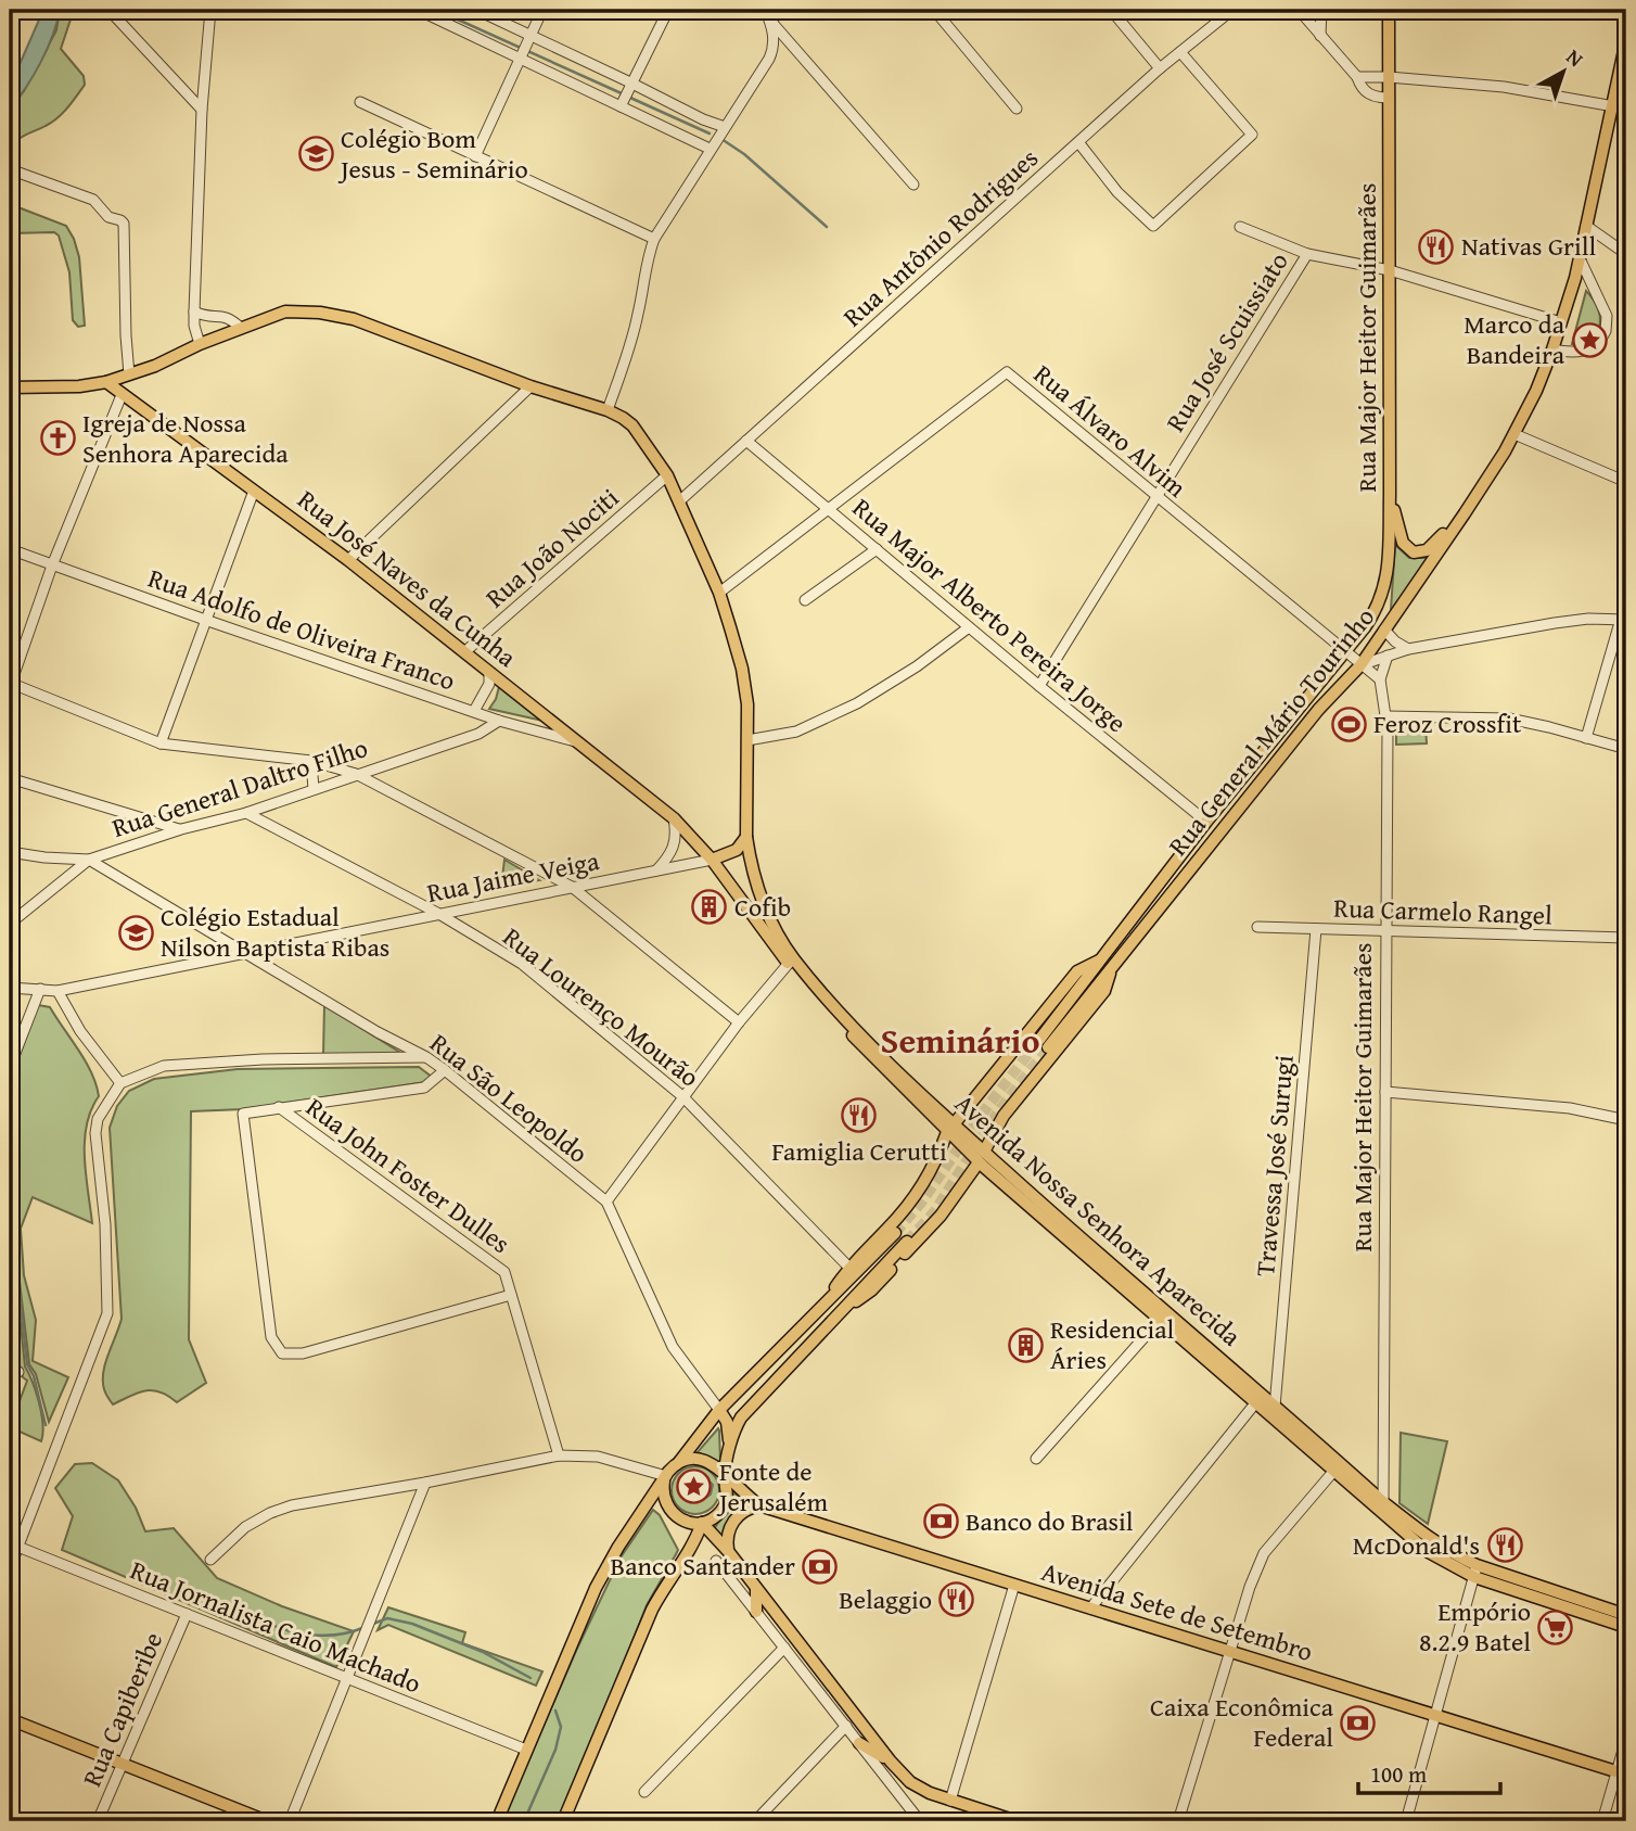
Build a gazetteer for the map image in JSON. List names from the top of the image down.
{
  "streets": {
    "main road": [
      "Rua Major Heitor Guimarães",
      "Rua José Naves da Cunha",
      "Rua General Mário Tourinho",
      "Avenida Nossa Senhora Aparecida",
      "Avenida Sete de Setembro"
    ],
    "street": [
      "Rua Antônio Rodrigues",
      "Rua José Scuissiato",
      "Rua Álvaro Alvim",
      "Rua João Nociti",
      "Rua Major Alberto Pereira Jorge",
      "Rua Adolfo de Oliveira Franco",
      "Rua General Daltro Filho",
      "Rua Jaime Veiga",
      "Rua Carmelo Rangel",
      "Rua Lourenço Mourão",
      "Rua São Leopoldo",
      "Travessa José Surugi",
      "Rua John Foster Dulles",
      "Rua Jornalista Caio Machado",
      "Rua Capiberibe"
    ]
  },
  "crossings": [
    ["Rua Antônio Rodrigues", "Rua Major Alberto Pereira Jorge"],
    ["Rua Antônio Rodrigues", "Avenida Nossa Senhora Aparecida"],
    ["Rua Major Heitor Guimarães", "Rua Álvaro Alvim"],
    ["Rua Major Heitor Guimarães", "Rua General Mário Tourinho"],
    ["Rua Major Heitor Guimarães", "Rua Carmelo Rangel"],
    ["Rua Major Heitor Guimarães", "Avenida Nossa Senhora Aparecida"],
    ["Rua José Scuissiato", "Rua Álvaro Alvim"],
    ["Rua José Scuissiato", "Rua Major Alberto Pereira Jorge"],
    ["Rua Álvaro Alvim", "Rua Major Alberto Pereira Jorge"],
    ["Rua Álvaro Alvim", "Rua General Mário Tourinho"],
    ["Rua Álvaro Alvim", "Avenida Nossa Senhora Aparecida"],
    ["Rua João Nociti", "Rua José Naves da Cunha"],
    ["Rua João Nociti", "Avenida Nossa Senhora Aparecida"],
    ["Rua José Naves da Cunha", "Rua Adolfo de Oliveira Franco"],
    ["Rua José Naves da Cunha", "Rua Jaime Veiga"],
    ["Rua José Naves da Cunha", "Avenida Nossa Senhora Aparecida"],
    ["Rua Major Alberto Pereira Jorge", "Rua General Mário Tourinho"],
    ["Rua Adolfo de Oliveira Franco", "Rua General Daltro Filho"],
    ["Rua General Daltro Filho", "Rua Lourenço Mourão"],
    ["Rua General Daltro Filho", "Rua São Leopoldo"],
    ["Rua Jaime Veiga", "Rua Lourenço Mourão"],
    ["Rua Jaime Veiga", "Rua São Leopoldo"],
    ["Rua Carmelo Rangel", "Travessa José Surugi"],
    ["Travessa José Surugi", "Avenida Nossa Senhora Aparecida"],
    ["Rua Jornalista Caio Machado", "Rua Capiberibe"]
  ],
  "districts": ["Seminário"],
  "places": {
    "school or university": ["Colégio Bom Jesus - Seminário", "Colégio Estadual Nilson Baptista Ribas"],
    "restaurant": [
      "Nativas Grill",
      "Famiglia Cerutti",
      "McDonald's",
      "Belaggio"
    ],
    "place": ["Marco da Bandeira", "Fonte de Jerusalém"],
    "church": ["Igreja de Nossa Senhora Aparecida"],
    "sports": ["Feroz Crossfit"],
    "building": ["Cofib", "Residencial Áries"],
    "bank": ["Banco do Brasil", "Banco Santander", "Caixa Econômica Federal"],
    "supermarket": ["Empório 8.2.9 Batel"]
  },
  "scale_bar": "100 m",
  "north": "top right"
}
